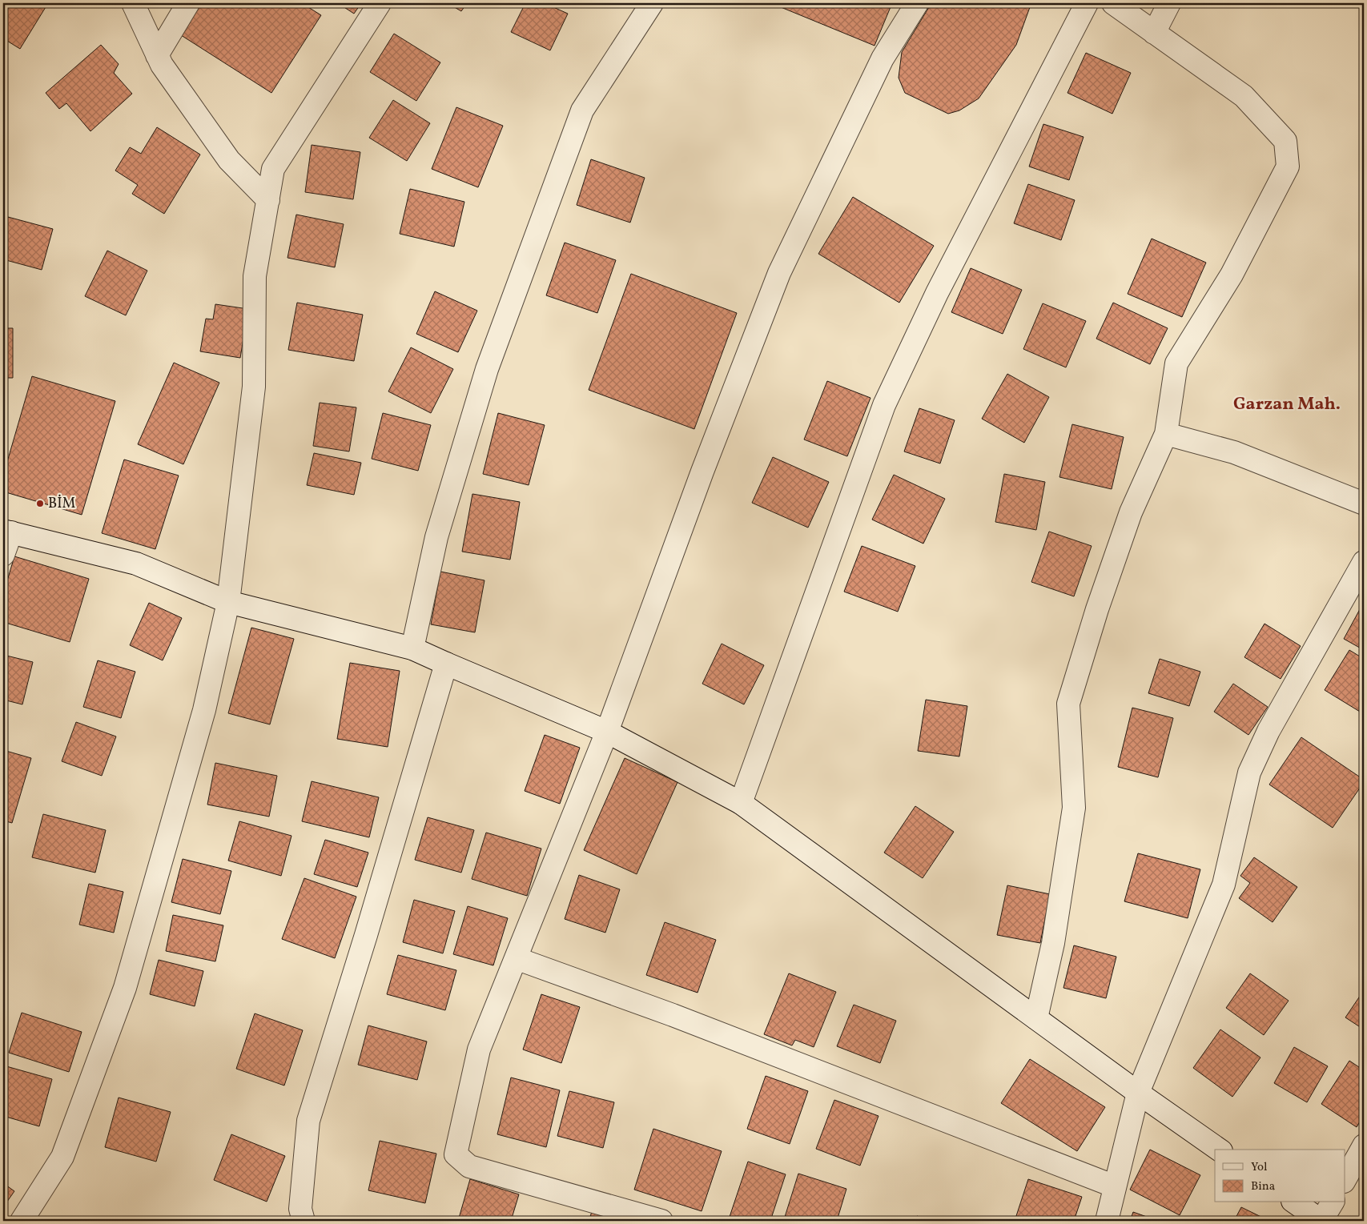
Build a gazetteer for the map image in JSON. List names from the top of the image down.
{
  "districts": ["Garzan Mah."],
  "places": ["BİM"],
  "legend": ["Yol", "Bina"]
}
